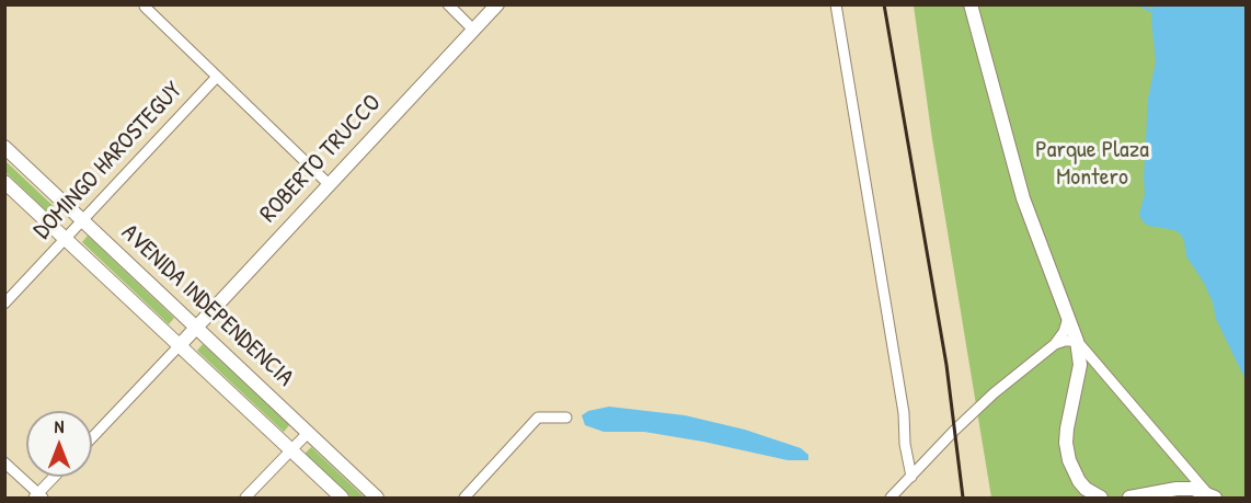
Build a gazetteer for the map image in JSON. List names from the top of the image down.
{
  "streets": {
    "main road": ["ROBERTO TRUCCO", "AVENIDA INDEPENDENCIA"],
    "street": ["DOMINGO HAROSTEGUY"]
  },
  "crossings": [
    ["ROBERTO TRUCCO", "AVENIDA INDEPENDENCIA"],
    ["DOMINGO HAROSTEGUY", "AVENIDA INDEPENDENCIA"]
  ],
  "parks": ["Parque Plaza Montero"],
  "north": "top"
}
